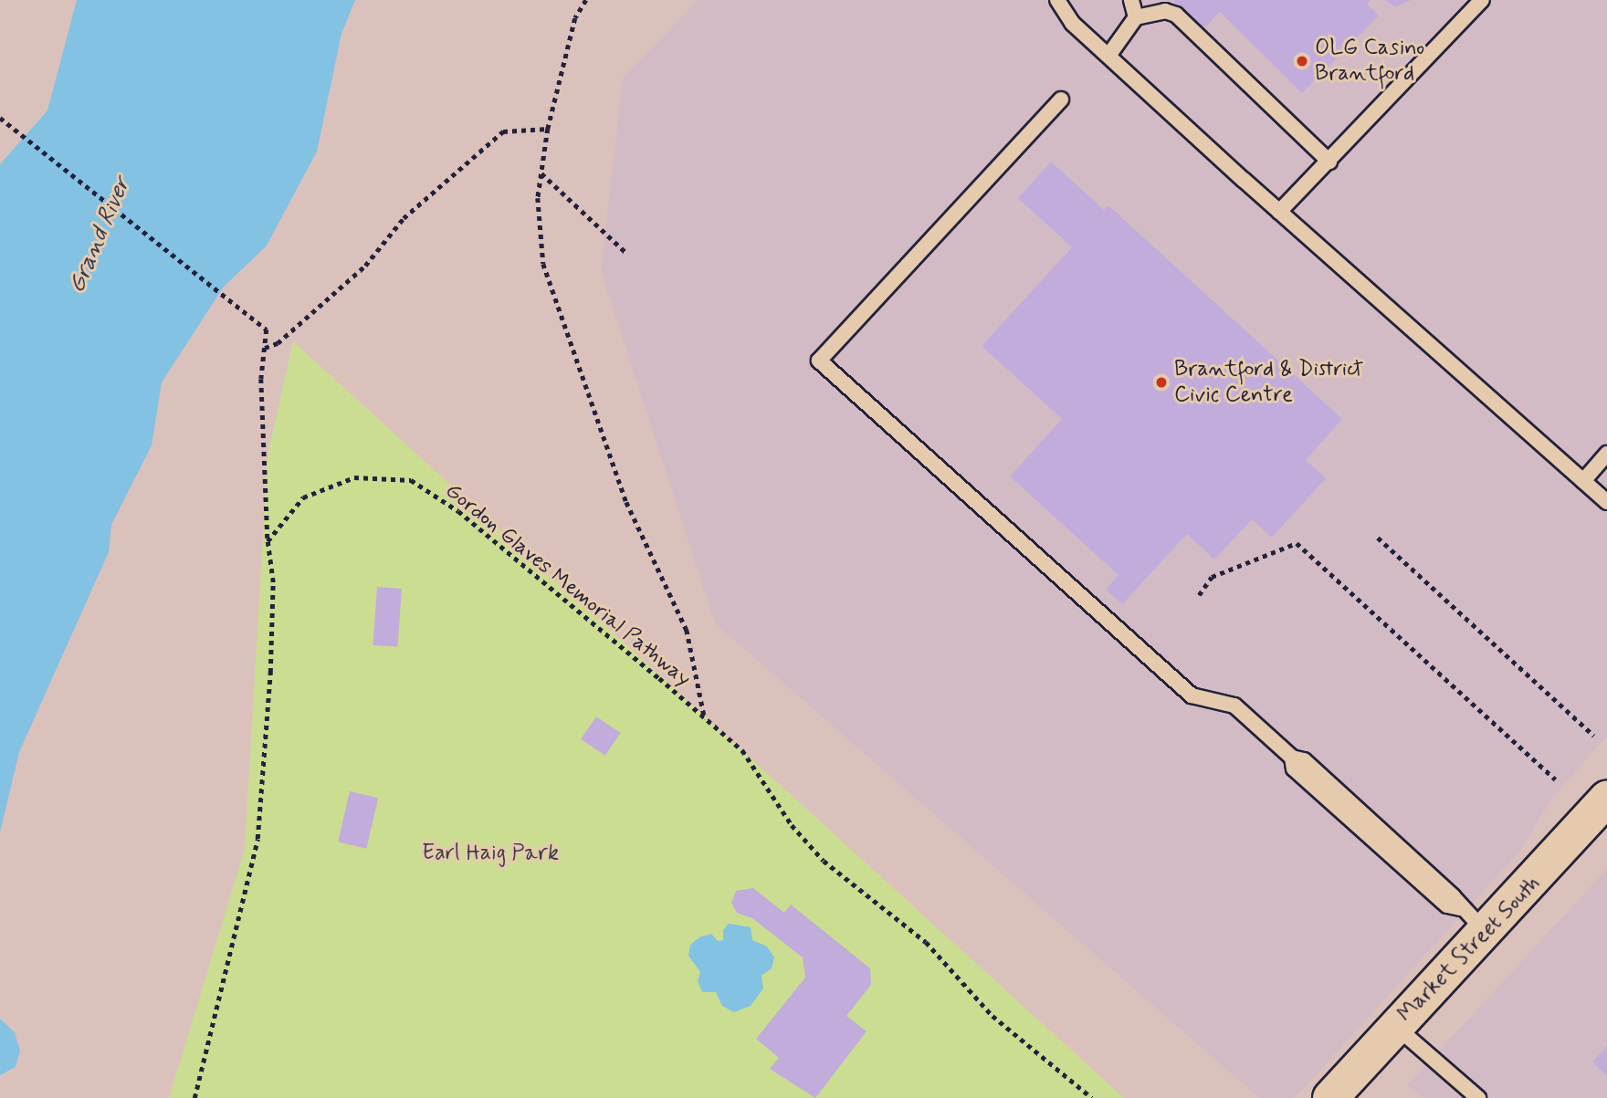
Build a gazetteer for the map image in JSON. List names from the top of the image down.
{
  "streets": {
    "street": ["Market Street South"],
    "path": ["Gordon Glaves Memorial Pathway"]
  },
  "water": ["Grand River"],
  "parks": ["Earl Haig Park"],
  "places": ["OLG Casino Brantford", "Brantford & District Civic Centre"]
}
